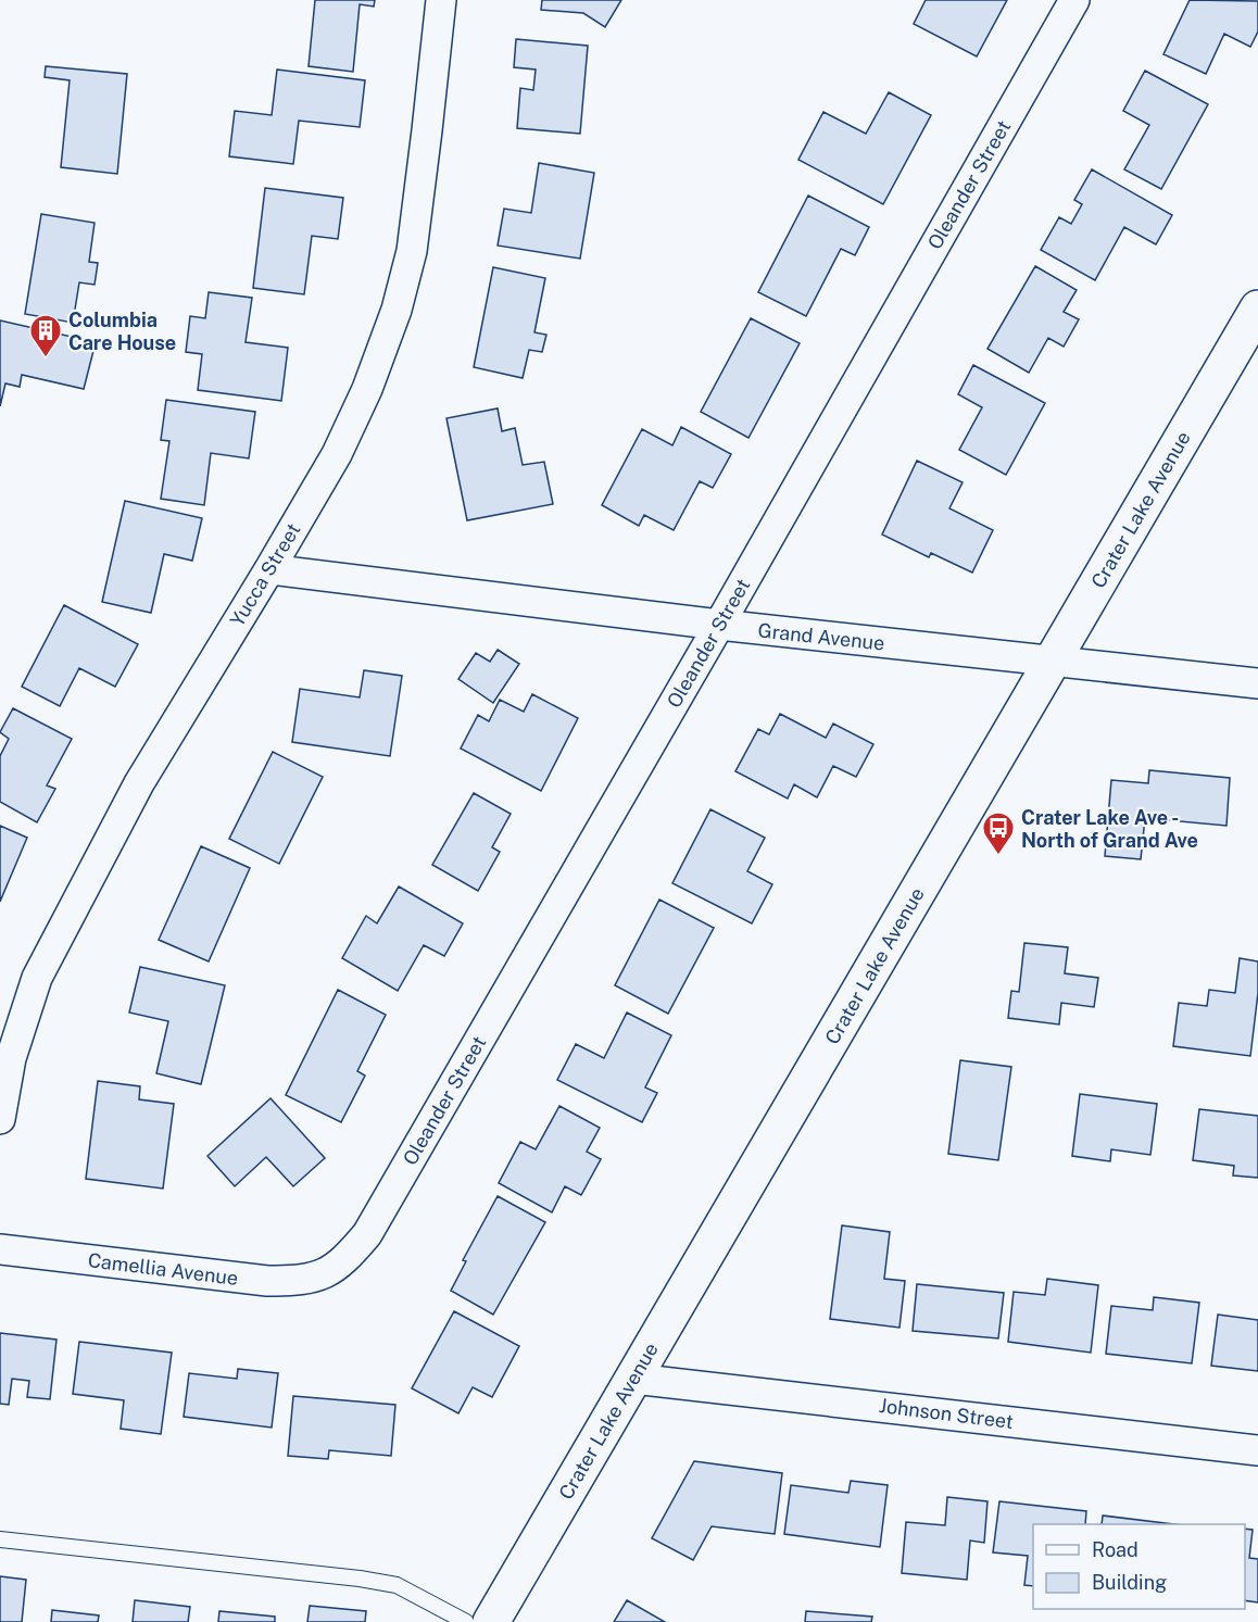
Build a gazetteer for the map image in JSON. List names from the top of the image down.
{
  "streets": {
    "main road": ["Crater Lake Avenue"],
    "street": [
      "Oleander Street",
      "Yucca Street",
      "Grand Avenue",
      "Camellia Avenue",
      "Johnson Street"
    ]
  },
  "crossings": [
    ["Oleander Street", "Grand Avenue"],
    ["Oleander Street", "Camellia Avenue"],
    ["Crater Lake Avenue", "Grand Avenue"],
    ["Crater Lake Avenue", "Johnson Street"],
    ["Yucca Street", "Grand Avenue"]
  ],
  "places": {
    "building": ["Columbia Care House"],
    "bus stop": ["Crater Lake Ave - North of Grand Ave"]
  },
  "legend": ["Road", "Building"]
}
